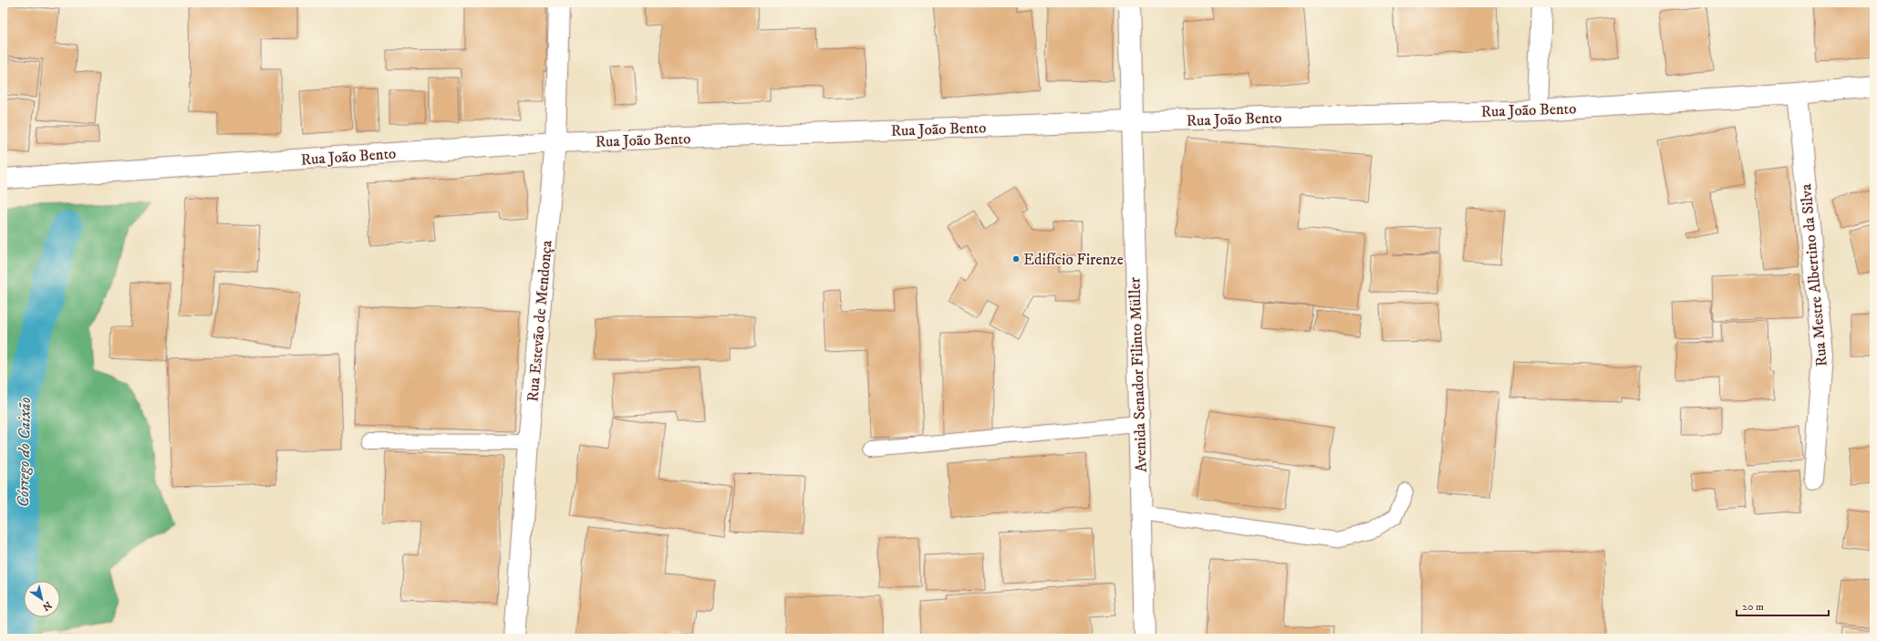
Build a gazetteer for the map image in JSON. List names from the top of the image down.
{
  "streets": {
    "street": [
      "Rua João Bento",
      "Rua Mestre Albertino da Silva",
      "Rua Estevão de Mendonça",
      "Avenida Senador Filinto Müller"
    ]
  },
  "crossings": [
    ["Rua João Bento", "Rua Mestre Albertino da Silva"],
    ["Rua João Bento", "Rua Estevão de Mendonça"],
    ["Rua João Bento", "Avenida Senador Filinto Müller"]
  ],
  "water": ["Córrego do Caixão"],
  "places": ["Edifício Firenze"],
  "scale_bar": "20 m",
  "north": "bottom right"
}
